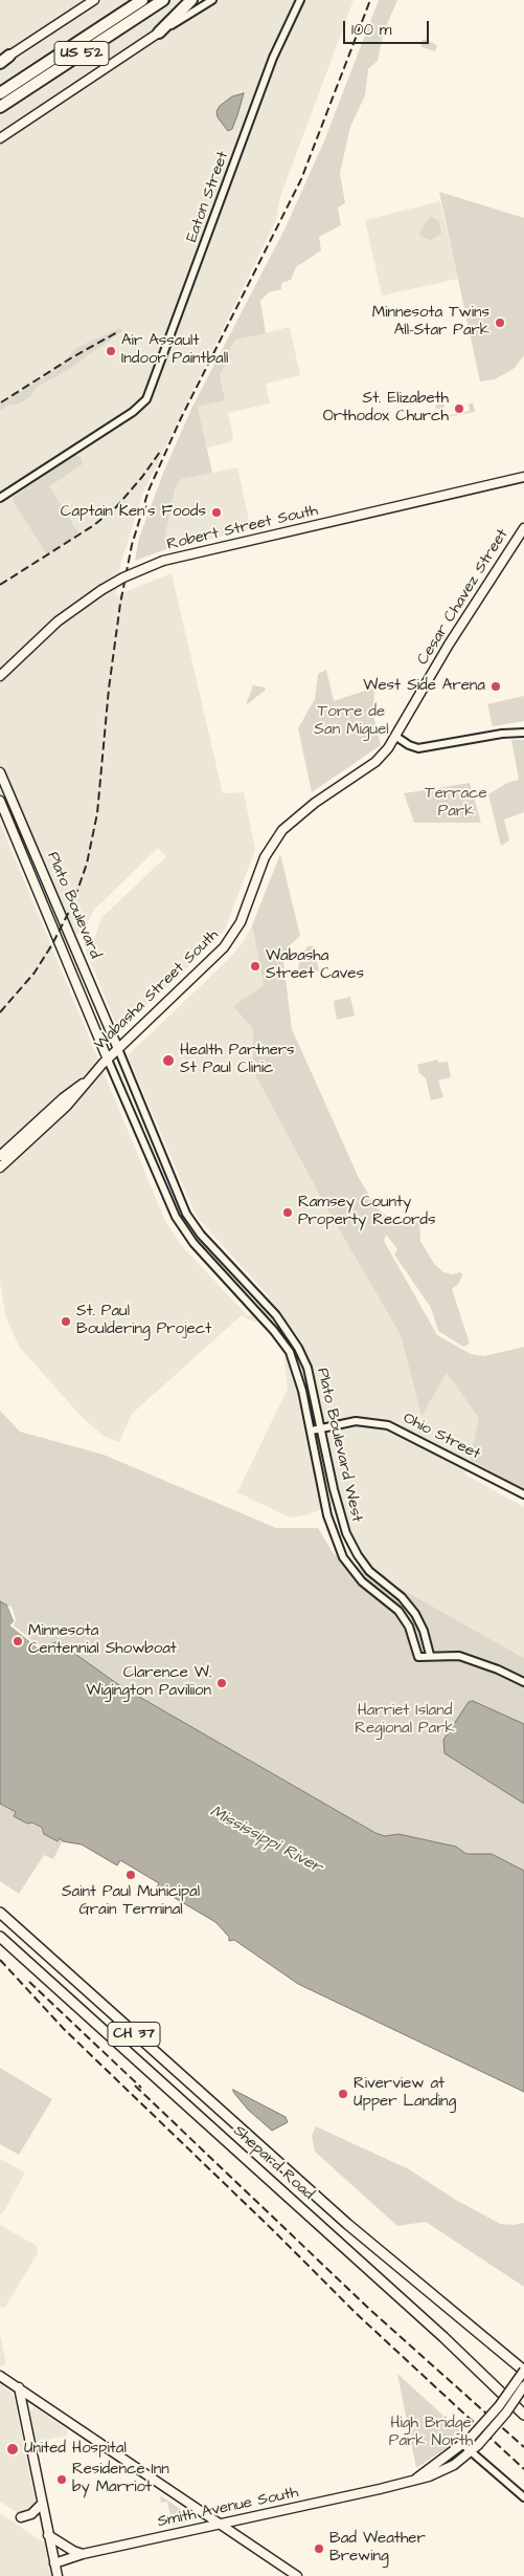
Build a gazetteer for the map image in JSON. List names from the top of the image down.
{
  "streets": {
    "highway": ["US 52", "CH 37", "Shepard Road"],
    "main road": [
      "Robert Street South",
      "Cesar Chavez Street",
      "Plato Boulevard",
      "Wabasha Street South",
      "Smith Avenue South"
    ],
    "street": ["Eaton Street", "Ohio Street", "Plato Boulevard West"]
  },
  "crossings": [
    ["Cesar Chavez Street", "Wabasha Street South"],
    ["Plato Boulevard", "Wabasha Street South"],
    ["Plato Boulevard", "Plato Boulevard West"],
    ["Wabasha Street South", "Plato Boulevard West"],
    ["Ohio Street", "Plato Boulevard West"],
    ["Shepard Road", "Smith Avenue South"]
  ],
  "water": ["Mississippi River"],
  "parks": [
    "Torre de San Miguel",
    "Terrace Park",
    "Harriet Island Regional Park",
    "High Bridge Park North"
  ],
  "places": [
    "Minnesota Twins All-Star Park",
    "Air Assault Indoor Paintball",
    "St. Elizabeth Orthodox Church",
    "Captain Ken's Foods",
    "West Side Arena",
    "Wabasha Street Caves",
    "Health Partners St Paul Clinic",
    "Ramsey County Property Records",
    "St. Paul Bouldering Project",
    "Minnesota Centennial Showboat",
    "Clarence W. Wigington Paviliion",
    "Saint Paul Municipal Grain Terminal",
    "Riverview at Upper Landing",
    "United Hospital",
    "Residence Inn by Marriot",
    "Bad Weather Brewing"
  ],
  "scale_bar": "100 m"
}
